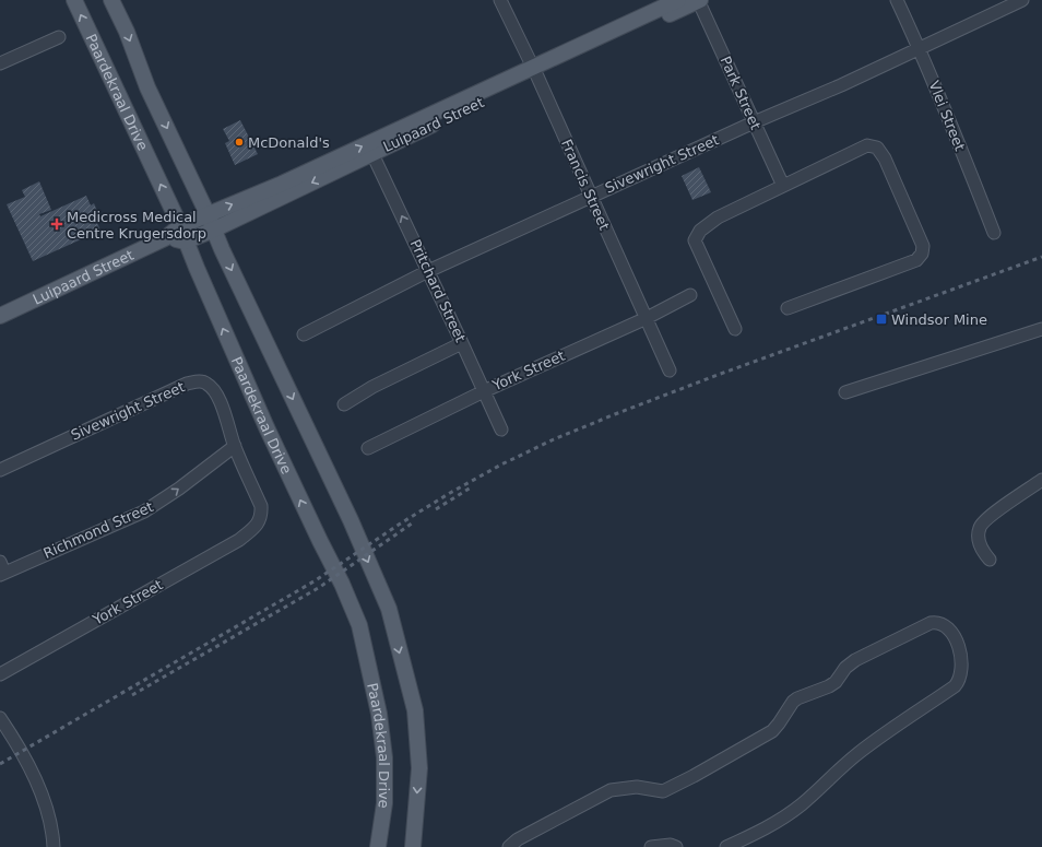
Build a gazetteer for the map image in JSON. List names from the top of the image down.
{
  "streets": {
    "main road": ["Paardekraal Drive", "Luipaard Street"],
    "street": [
      "Park Street",
      "Vlei Street",
      "Sivewright Street",
      "Francis Street",
      "Pritchard Street",
      "York Street",
      "Richmond Street"
    ]
  },
  "crossings": [
    ["Paardekraal Drive", "Luipaard Street"],
    ["Park Street", "Luipaard Street"],
    ["Park Street", "Sivewright Street"],
    ["Vlei Street", "Sivewright Street"],
    ["Luipaard Street", "Francis Street"],
    ["Luipaard Street", "Pritchard Street"],
    ["Sivewright Street", "Francis Street"],
    ["Sivewright Street", "Pritchard Street"],
    ["Sivewright Street", "York Street"],
    ["Sivewright Street", "Richmond Street"],
    ["Francis Street", "York Street"],
    ["Pritchard Street", "York Street"]
  ],
  "one_way": ["Pritchard Street", "Richmond Street"],
  "places": {
    "other": ["McDonald's"],
    "health": ["Medicross Medical Centre Krugersdorp"],
    "transit": ["Windsor Mine"]
  }
}
